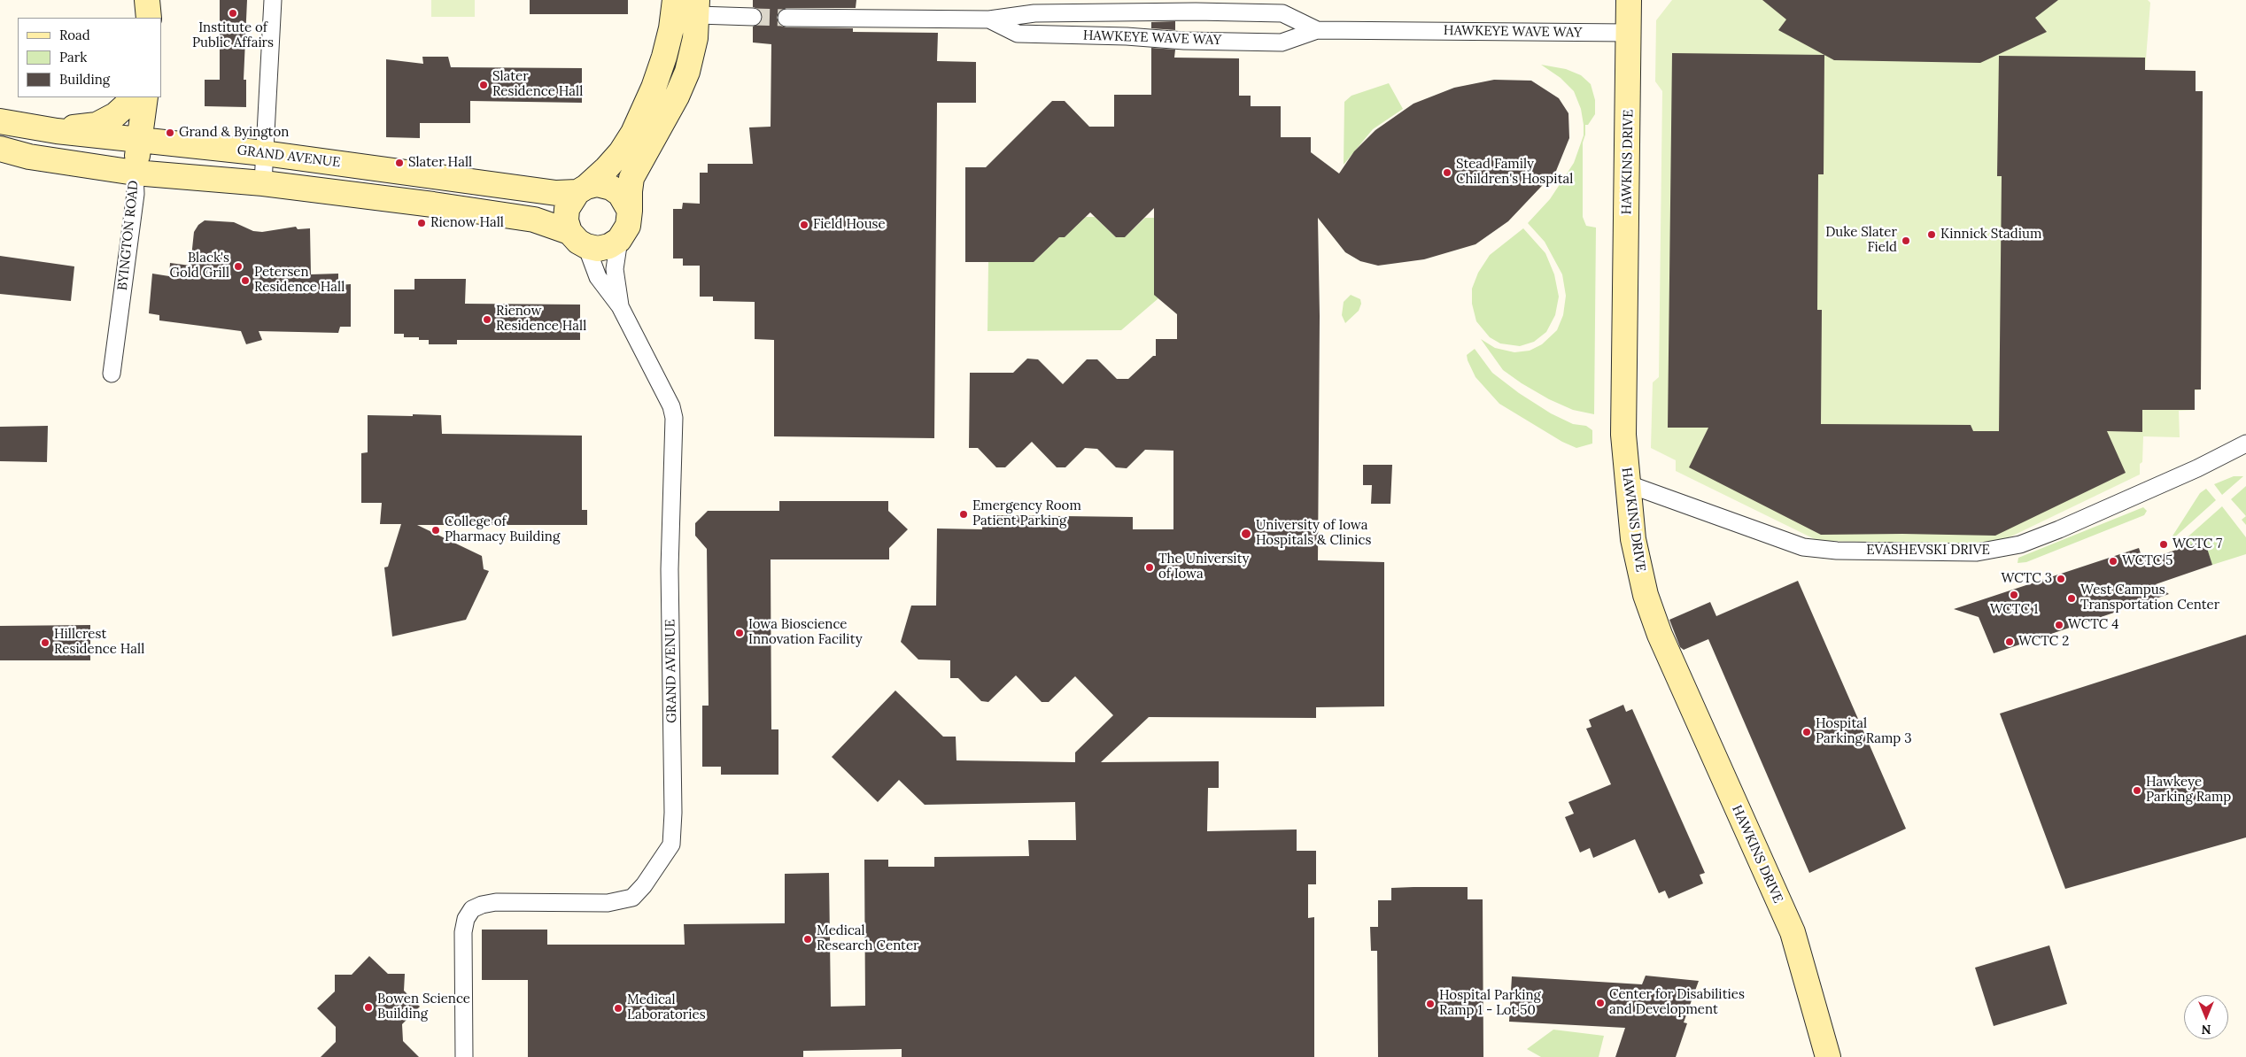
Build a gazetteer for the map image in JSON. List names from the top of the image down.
{
  "streets": {
    "main road": ["GRAND AVENUE", "HAWKINS DRIVE", "BYINGTON ROAD"],
    "street": ["HAWKEYE WAVE WAY", "EVASHEVSKI DRIVE"]
  },
  "crossings": [
    ["HAWKEYE WAVE WAY", "HAWKINS DRIVE"],
    ["GRAND AVENUE", "BYINGTON ROAD"],
    ["HAWKINS DRIVE", "EVASHEVSKI DRIVE"]
  ],
  "places": [
    "Institute of Public Affairs",
    "Slater Residence Hall",
    "Grand & Byington",
    "Slater Hall",
    "Stead Family Children's Hospital",
    "Rienow Hall",
    "Field House",
    "Kinnick Stadium",
    "Duke Slater Field",
    "Black's Gold Grill",
    "Petersen Residence Hall",
    "Rienow Residence Hall",
    "Emergency Room Patient Parking",
    "College of Pharmacy Building",
    "University of Iowa Hospitals & Clinics",
    "WCTC 7",
    "WCTC 5",
    "The University of Iowa",
    "WCTC 3",
    "WCTC 1",
    "West Campus Transportation Center",
    "WCTC 4",
    "Iowa Bioscience Innovation Facility",
    "WCTC 2",
    "Hillcrest Residence Hall",
    "Hospital Parking Ramp 3",
    "Hawkeye Parking Ramp",
    "Medical Research Center",
    "Center for Disabilities and Development",
    "Hospital Parking Ramp 1 - Lot 50",
    "Bowen Science Building",
    "Medical Laboratories"
  ],
  "legend": ["Road", "Park", "Building"],
  "north": "bottom"
}
